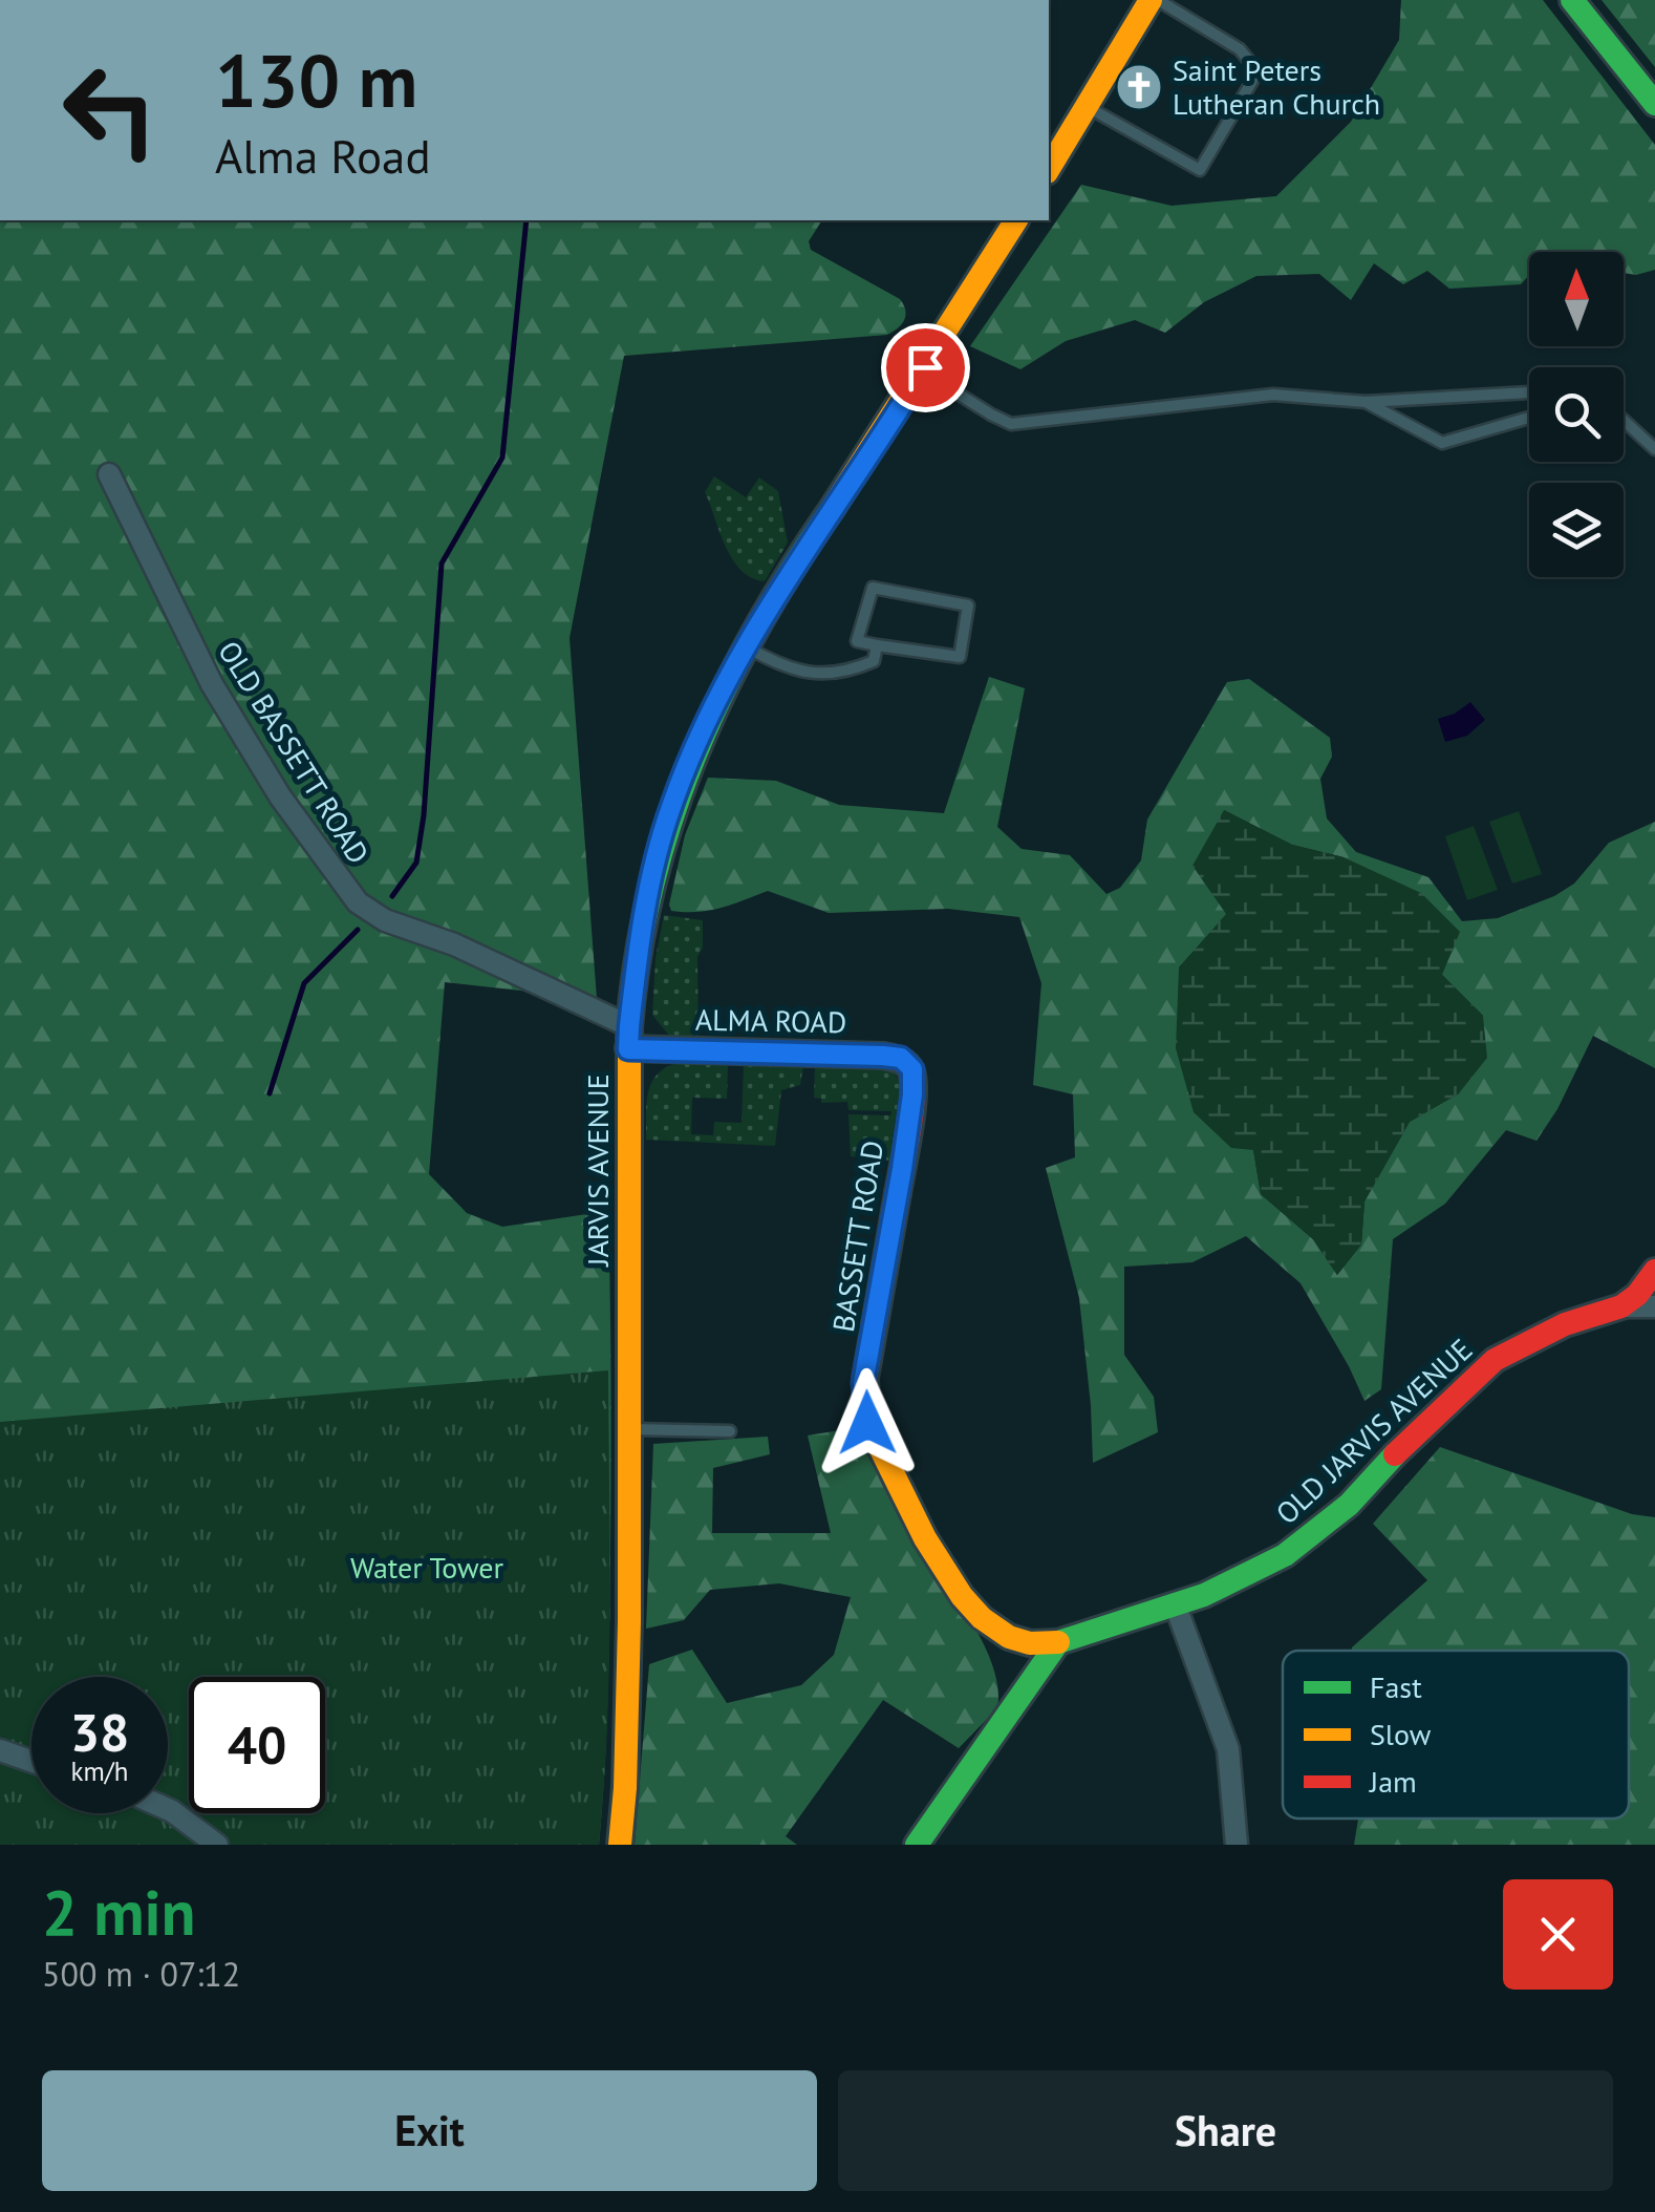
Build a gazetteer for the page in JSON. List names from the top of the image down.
{
  "streets": {
    "street": [
      "OLD BASSETT ROAD",
      "ALMA ROAD",
      "JARVIS AVENUE",
      "BASSETT ROAD",
      "OLD JARVIS AVENUE"
    ]
  },
  "crossings": [
    ["OLD BASSETT ROAD", "ALMA ROAD"],
    ["OLD BASSETT ROAD", "JARVIS AVENUE"],
    ["ALMA ROAD", "JARVIS AVENUE"],
    ["ALMA ROAD", "BASSETT ROAD"],
    ["BASSETT ROAD", "OLD JARVIS AVENUE"]
  ],
  "parks": ["Water Tower"],
  "places": {
    "church": ["Saint Peters Lutheran Church"]
  },
  "legend": ["Fast", "Slow", "Jam"],
  "north": "top",
  "page": {
    "turn": ["130 m", "Alma Road"],
    "speed": "38 km/h",
    "limit": "40",
    "heading": ["2 min", "500 m · 07:12"],
    "buttons": ["Exit", "Share"]
  }
}
